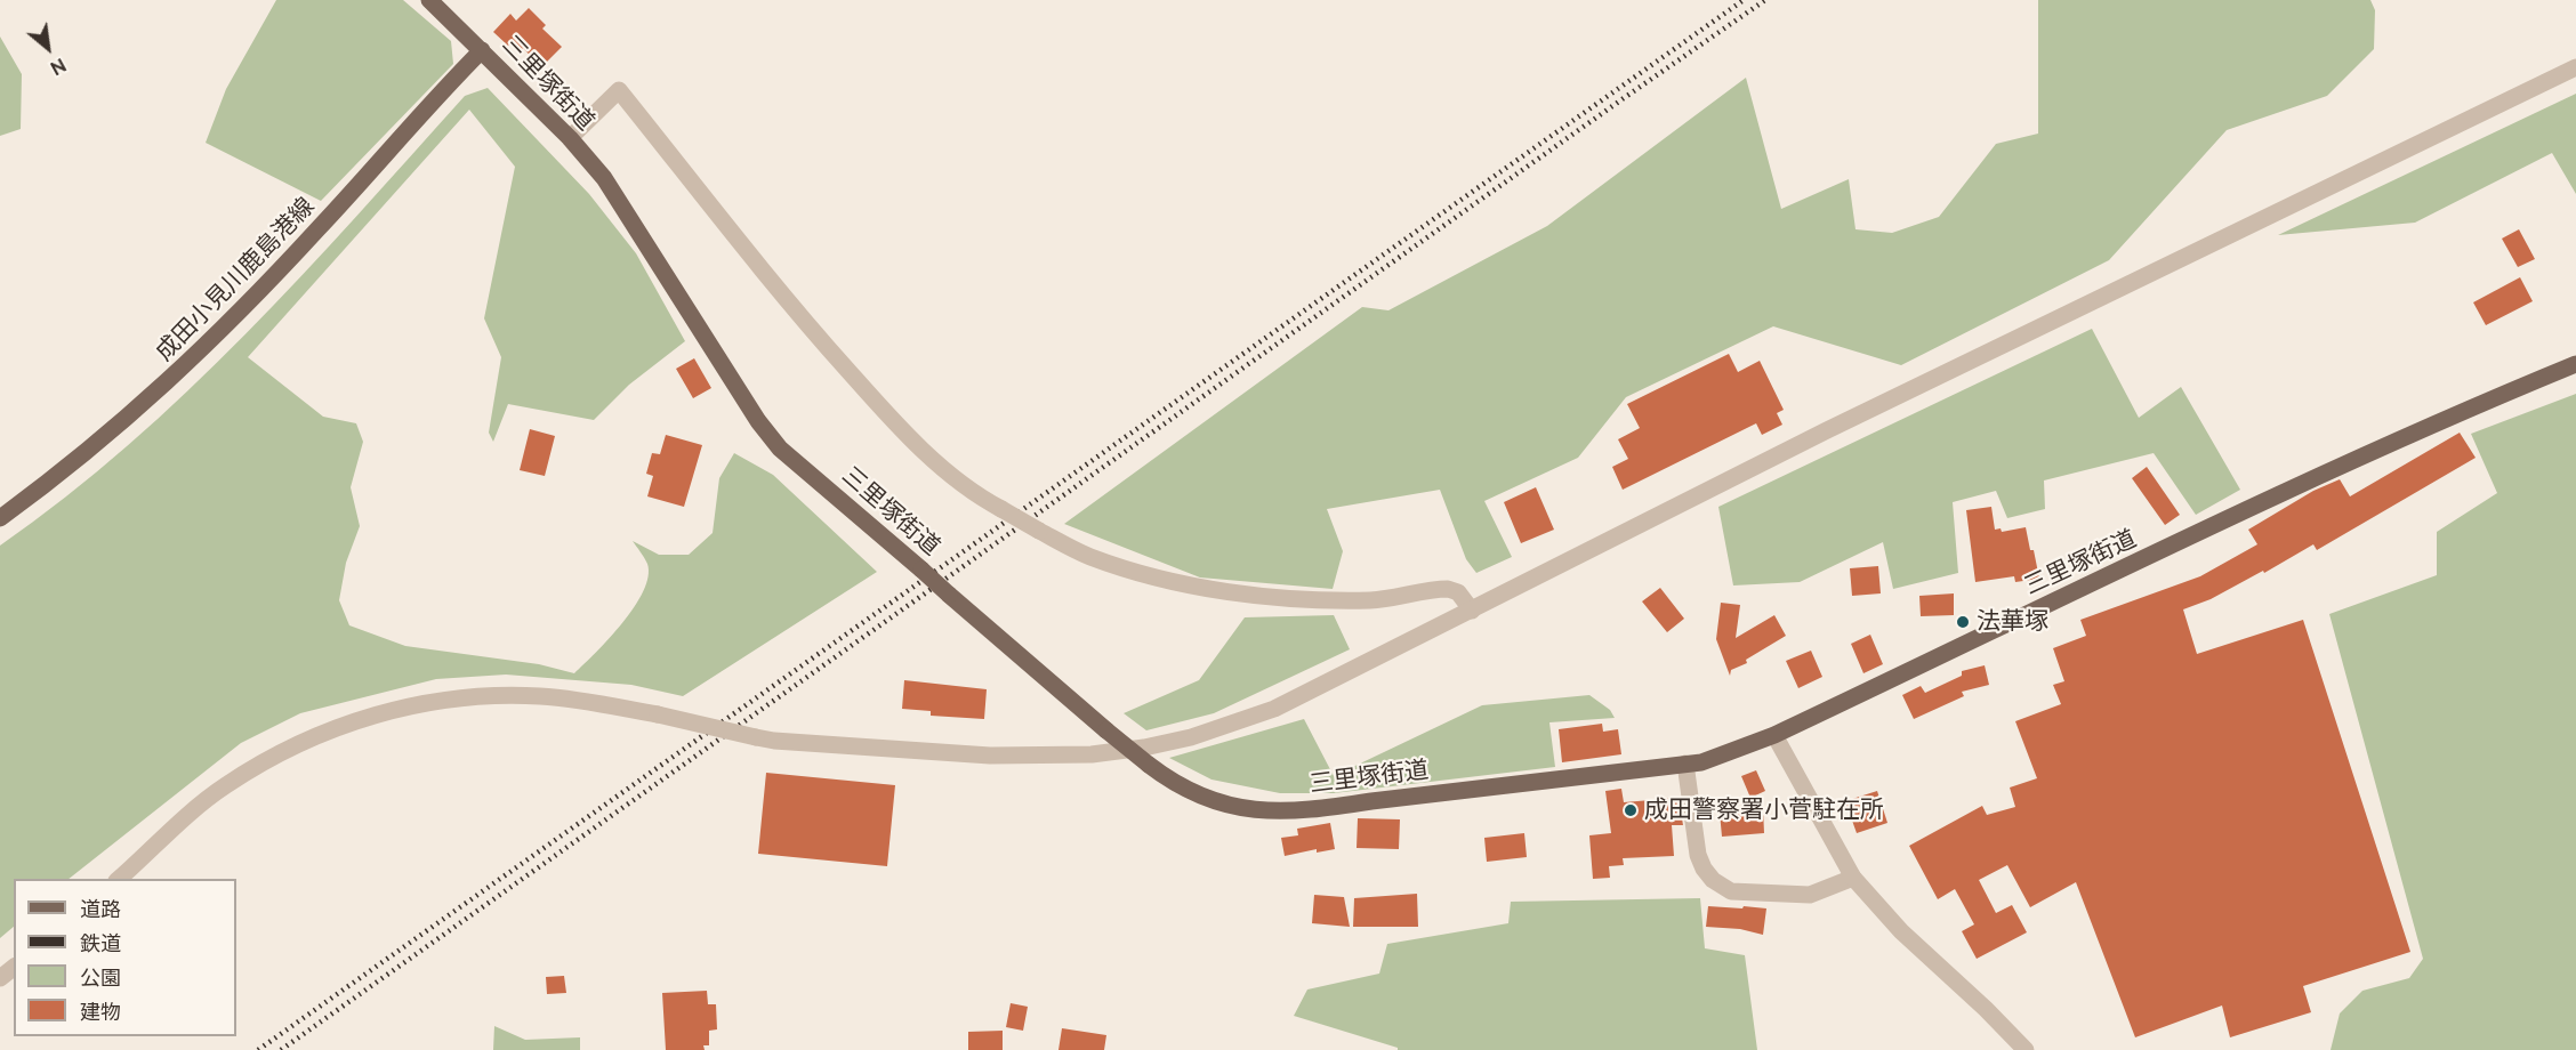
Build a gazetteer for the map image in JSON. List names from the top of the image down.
{
  "streets": {
    "main road": ["三里塚街道", "成田小見川鹿島港線"]
  },
  "crossings": [
    ["三里塚街道", "成田小見川鹿島港線"]
  ],
  "places": ["法華塚", "成田警察署小菅駐在所"],
  "legend": [
    "道路",
    "鉄道",
    "公園",
    "建物"
  ],
  "north": "bottom right"
}
